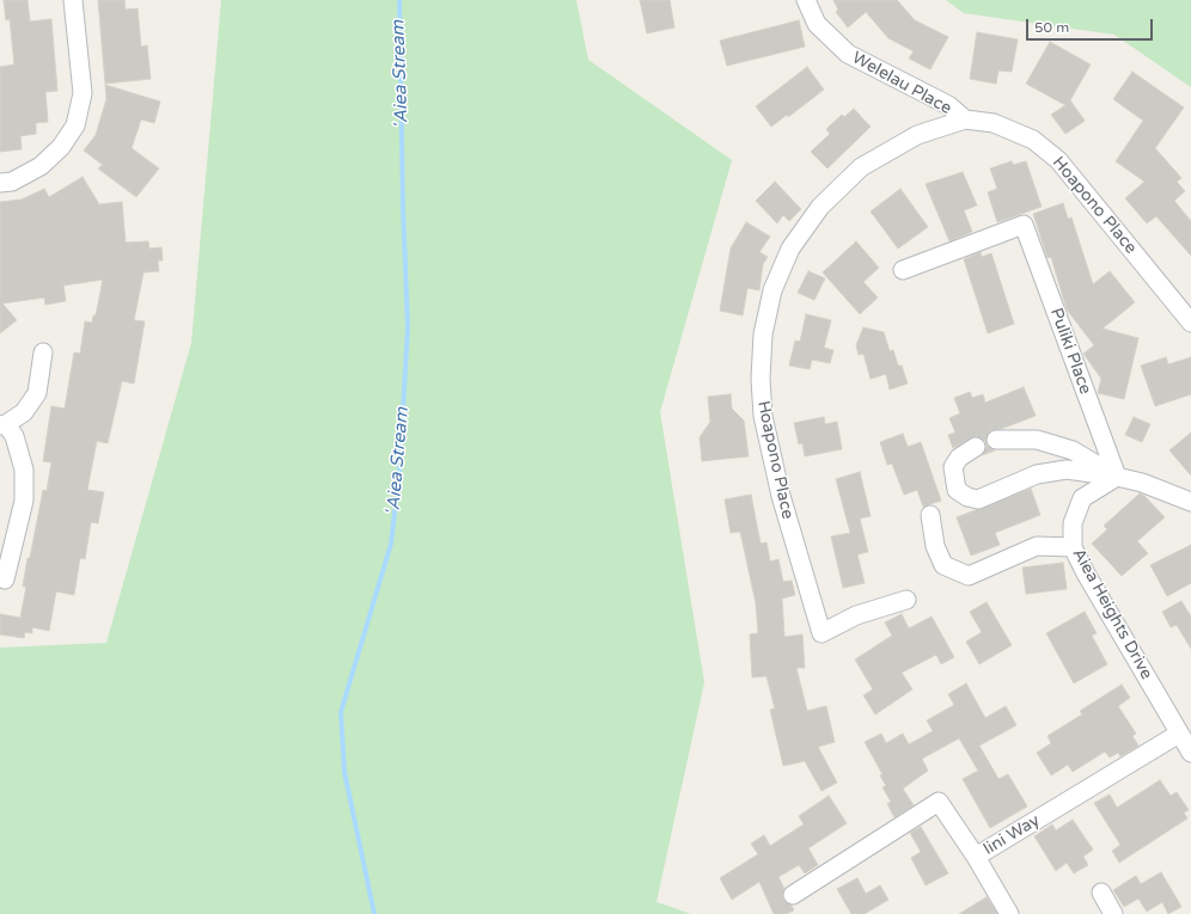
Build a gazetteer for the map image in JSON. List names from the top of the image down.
{
  "streets": {
    "street": [
      "Welelau Place",
      "Hoapono Place",
      "Puliki Place",
      "Aiea Heights Drive",
      "Iini Way"
    ]
  },
  "crossings": [
    ["Welelau Place", "Hoapono Place"],
    ["Puliki Place", "Aiea Heights Drive"],
    ["Aiea Heights Drive", "Iini Way"]
  ],
  "water": ["ʻAiea Stream"],
  "scale_bar": "50 m"
}
